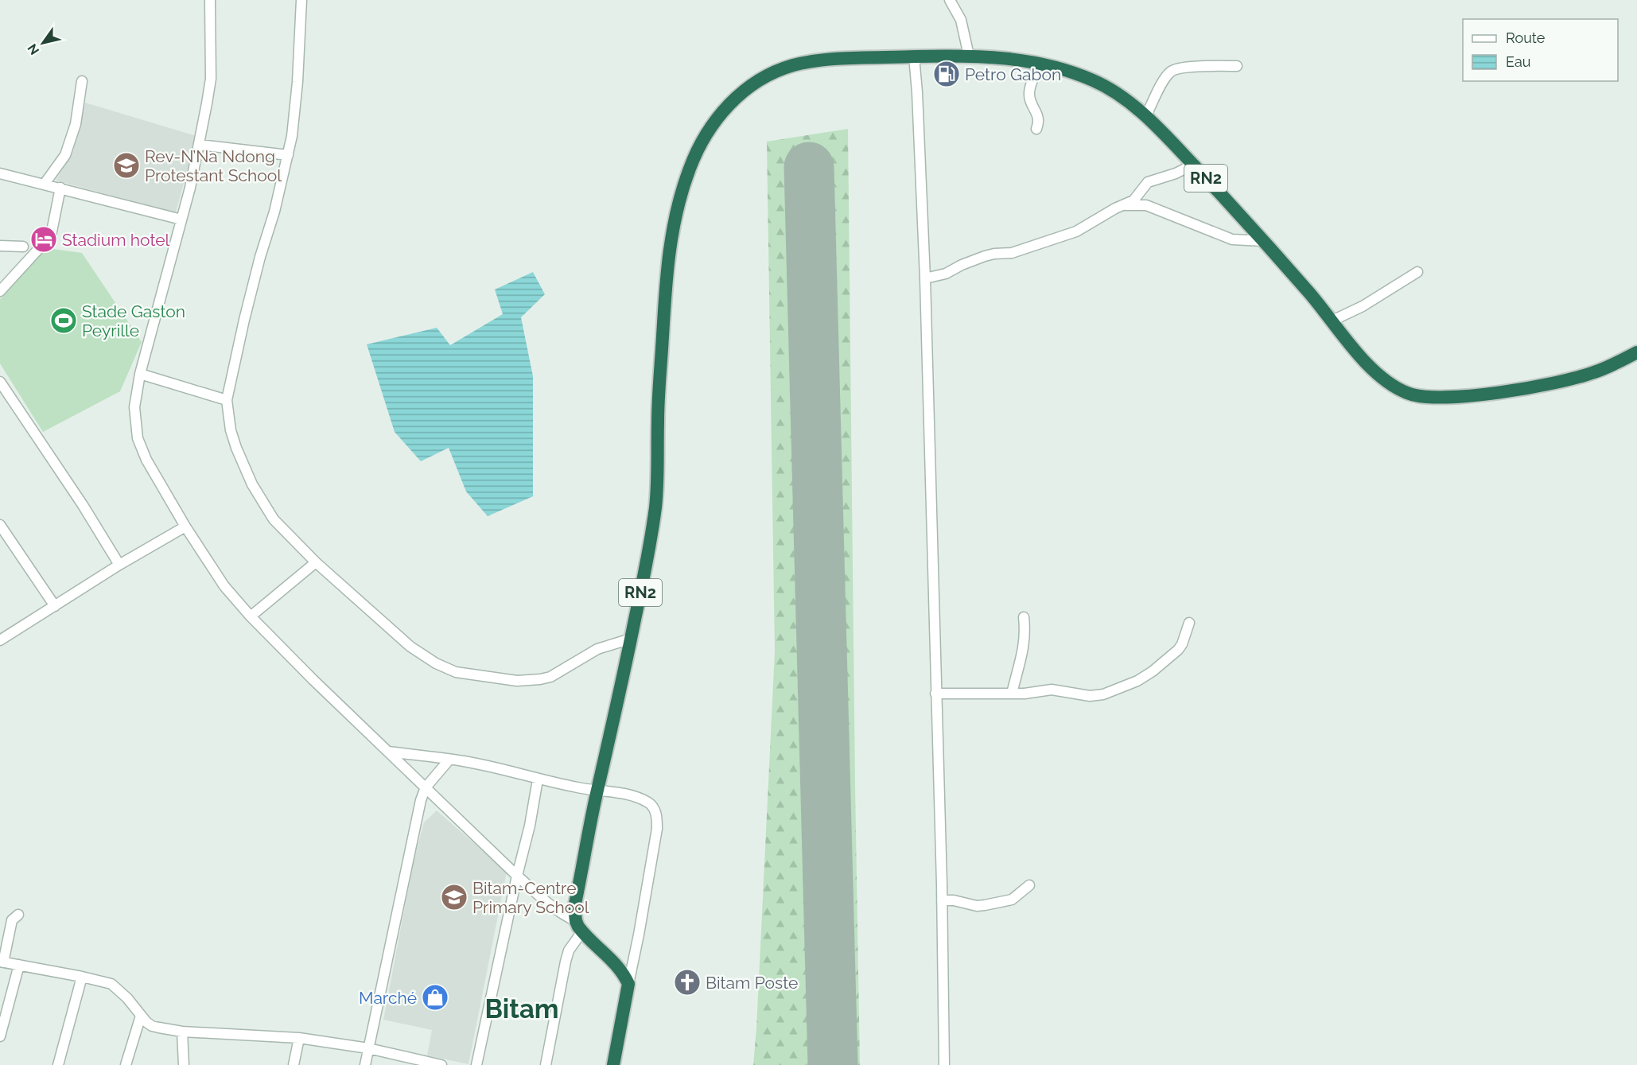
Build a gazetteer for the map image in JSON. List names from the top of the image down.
{
  "streets": {
    "highway": ["RN2"]
  },
  "districts": ["Bitam"],
  "places": {
    "fuel station": ["Petro Gabon"],
    "school or university": ["Rev-N’Na Ndong Protestant School", "Bitam-Centre Primary School"],
    "hotel": ["Stadium hotel"],
    "sports": ["Stade Gaston Peyrille"],
    "church": ["Bitam Poste"],
    "shop": ["Marché"]
  },
  "legend": ["Route", "Eau"],
  "north": "bottom left"
}
